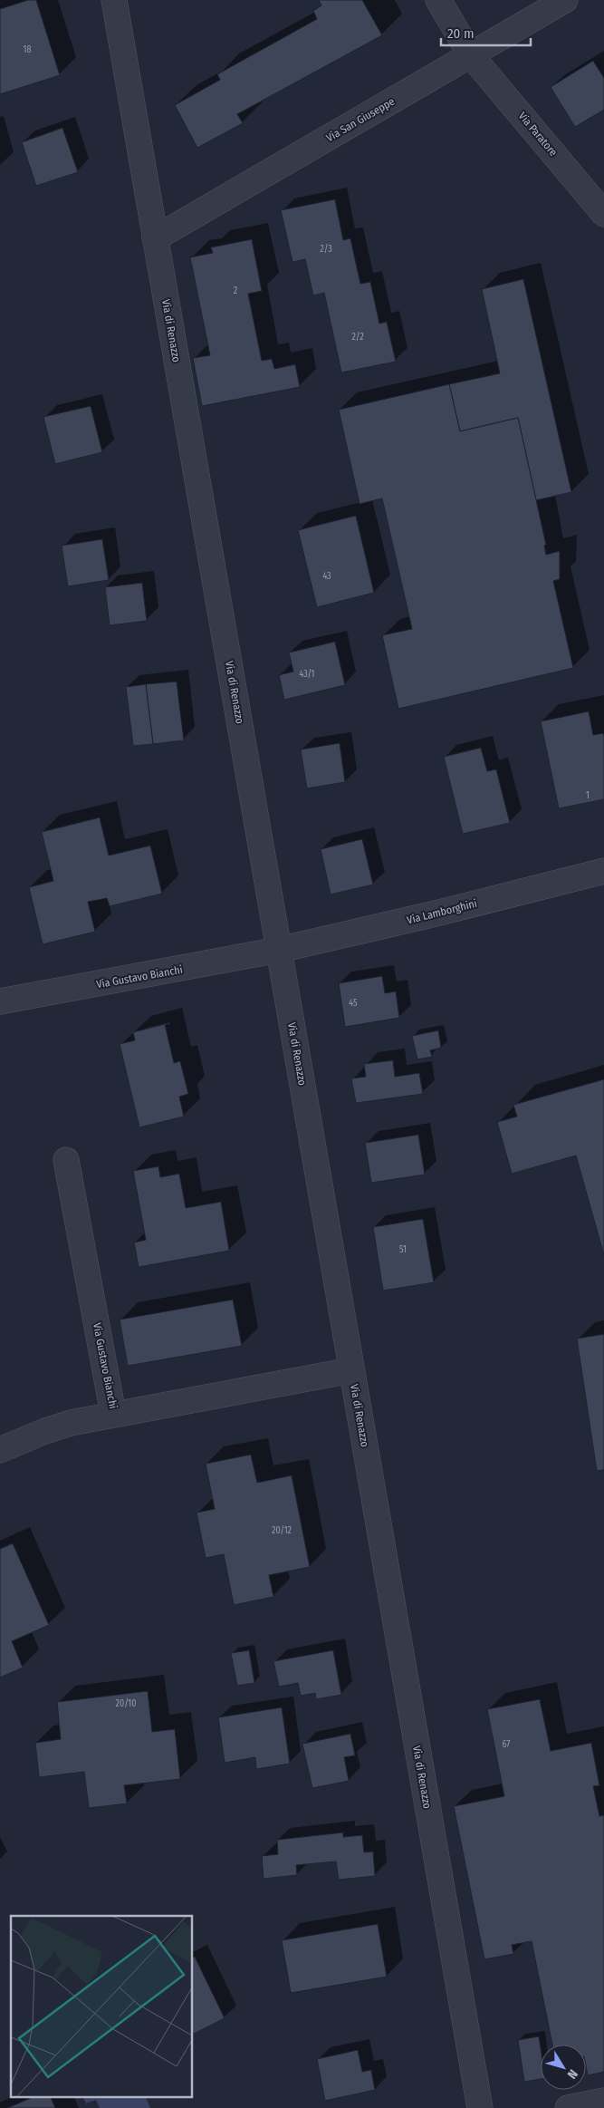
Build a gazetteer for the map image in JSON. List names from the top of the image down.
{
  "streets": {
    "street": [
      "Via San Giuseppe",
      "Via Paratore",
      "Via di Renazzo",
      "Via Lamborghini",
      "Via Gustavo Bianchi"
    ]
  },
  "crossings": [
    ["Via San Giuseppe", "Via Paratore"],
    ["Via San Giuseppe", "Via di Renazzo"],
    ["Via di Renazzo", "Via Lamborghini"],
    ["Via di Renazzo", "Via Gustavo Bianchi"],
    ["Via Lamborghini", "Via Gustavo Bianchi"]
  ],
  "house_numbers": [
    "18",
    "2/3",
    "2",
    "2/2",
    "43",
    "43/1",
    "1",
    "45",
    "51",
    "20/12",
    "20/10",
    "67"
  ],
  "scale_bar": "20 m",
  "north": "bottom right"
}
